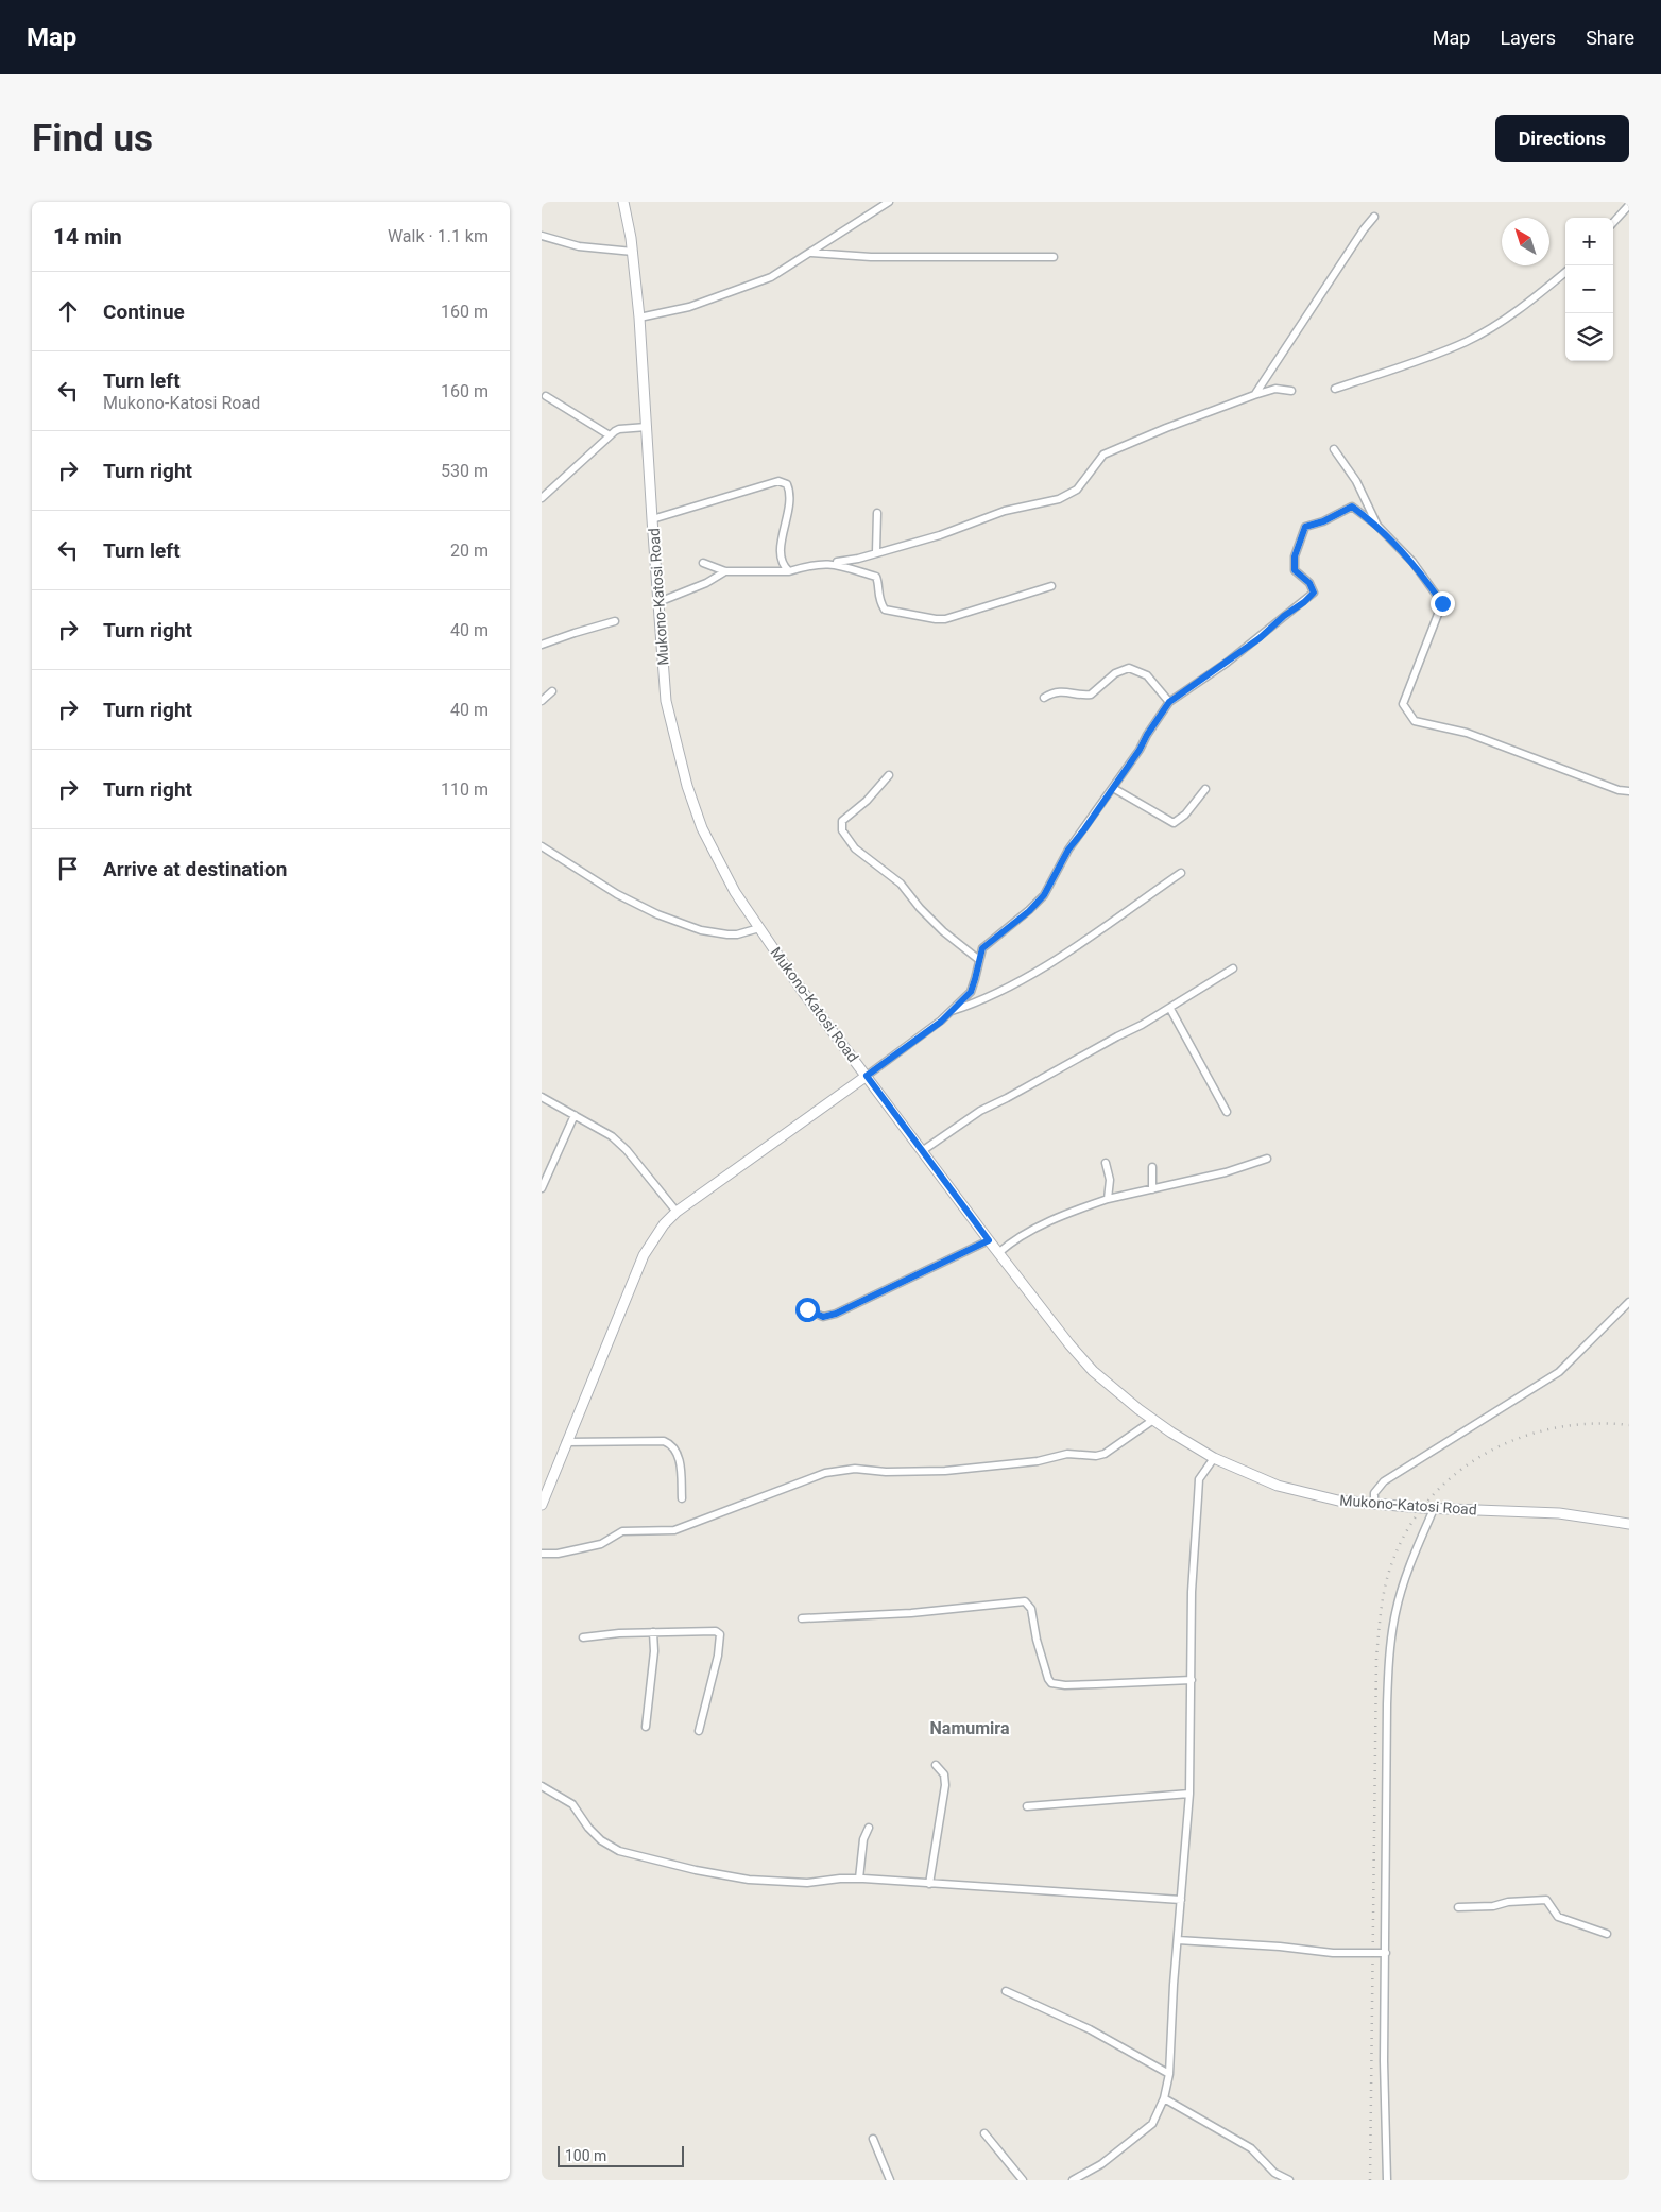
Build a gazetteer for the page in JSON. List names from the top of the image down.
{
  "streets": {
    "main road": ["Mukono-Katosi Road"]
  },
  "districts": ["Namumira"],
  "scale_bar": "100 m",
  "north": "top left",
  "page": {
    "header": "Map",
    "nav": ["Map", "Layers", "Share"],
    "buttons": "Directions",
    "title": "Find us",
    "heading": ["14 min", "Walk · 1.1 km"],
    "map_buttons": ["+", "−"],
    "list": [
      ["Continue", "160 m"],
      ["Turn left", "Mukono-Katosi Road", "160 m"],
      ["Turn right", "530 m"],
      ["Turn left", "20 m"],
      ["Turn right", "40 m"],
      ["Turn right", "40 m"],
      ["Turn right", "110 m"],
      "Arrive at destination"
    ],
    "scale": "100 m"
  }
}
